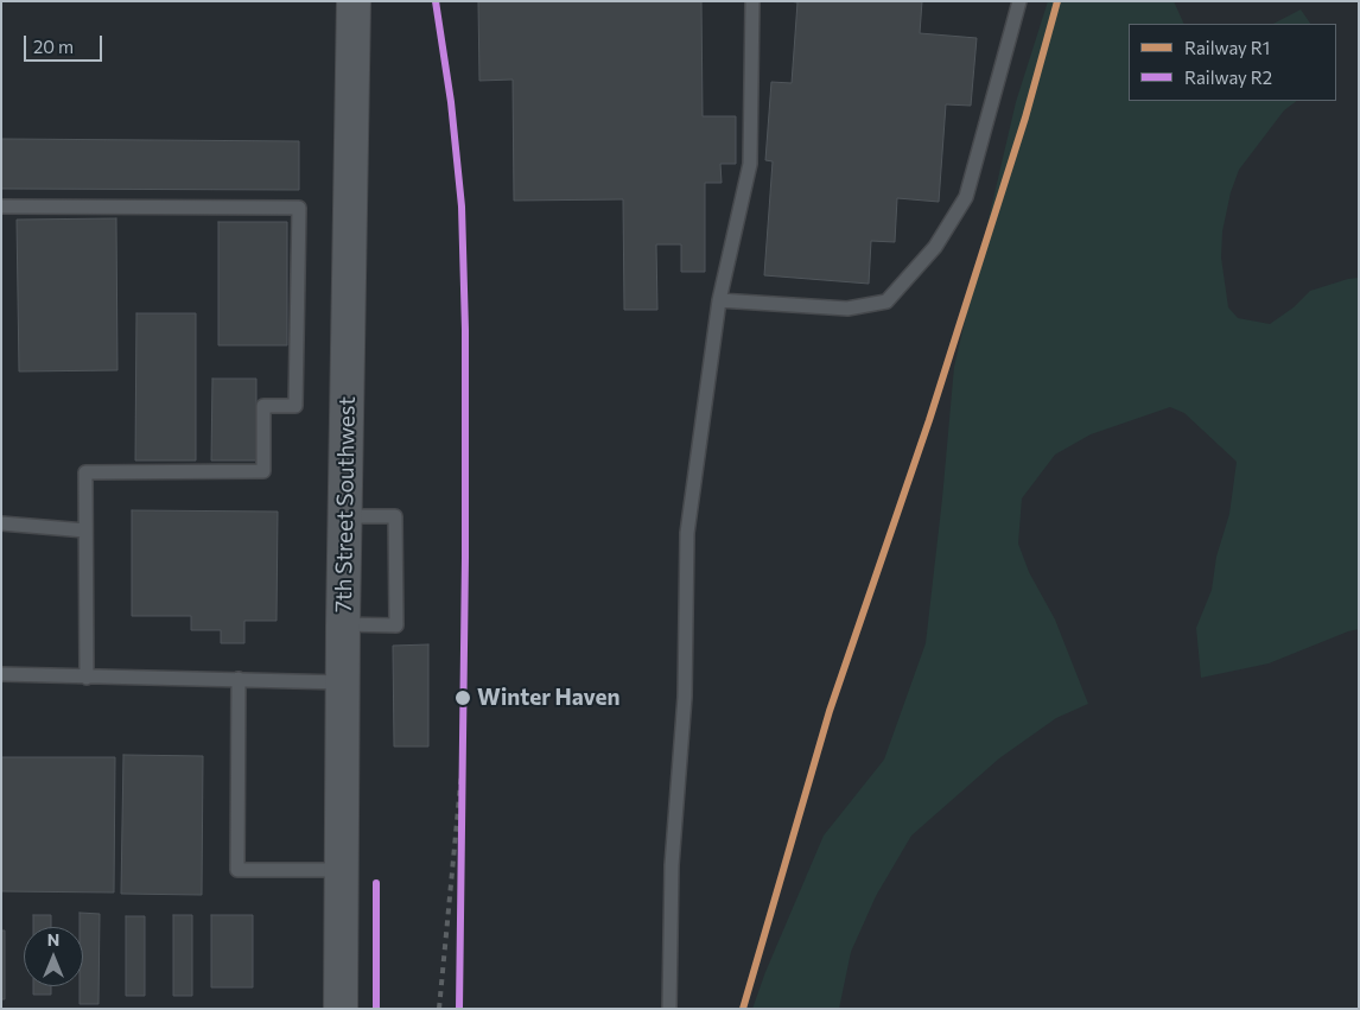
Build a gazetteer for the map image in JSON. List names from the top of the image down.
{
  "streets": {
    "street": ["7th Street Southwest"]
  },
  "places": ["Winter Haven"],
  "lines": ["rail line R1", "rail line R2"],
  "legend": ["Railway R1", "Railway R2"],
  "scale_bar": "20 m",
  "north": "top"
}
